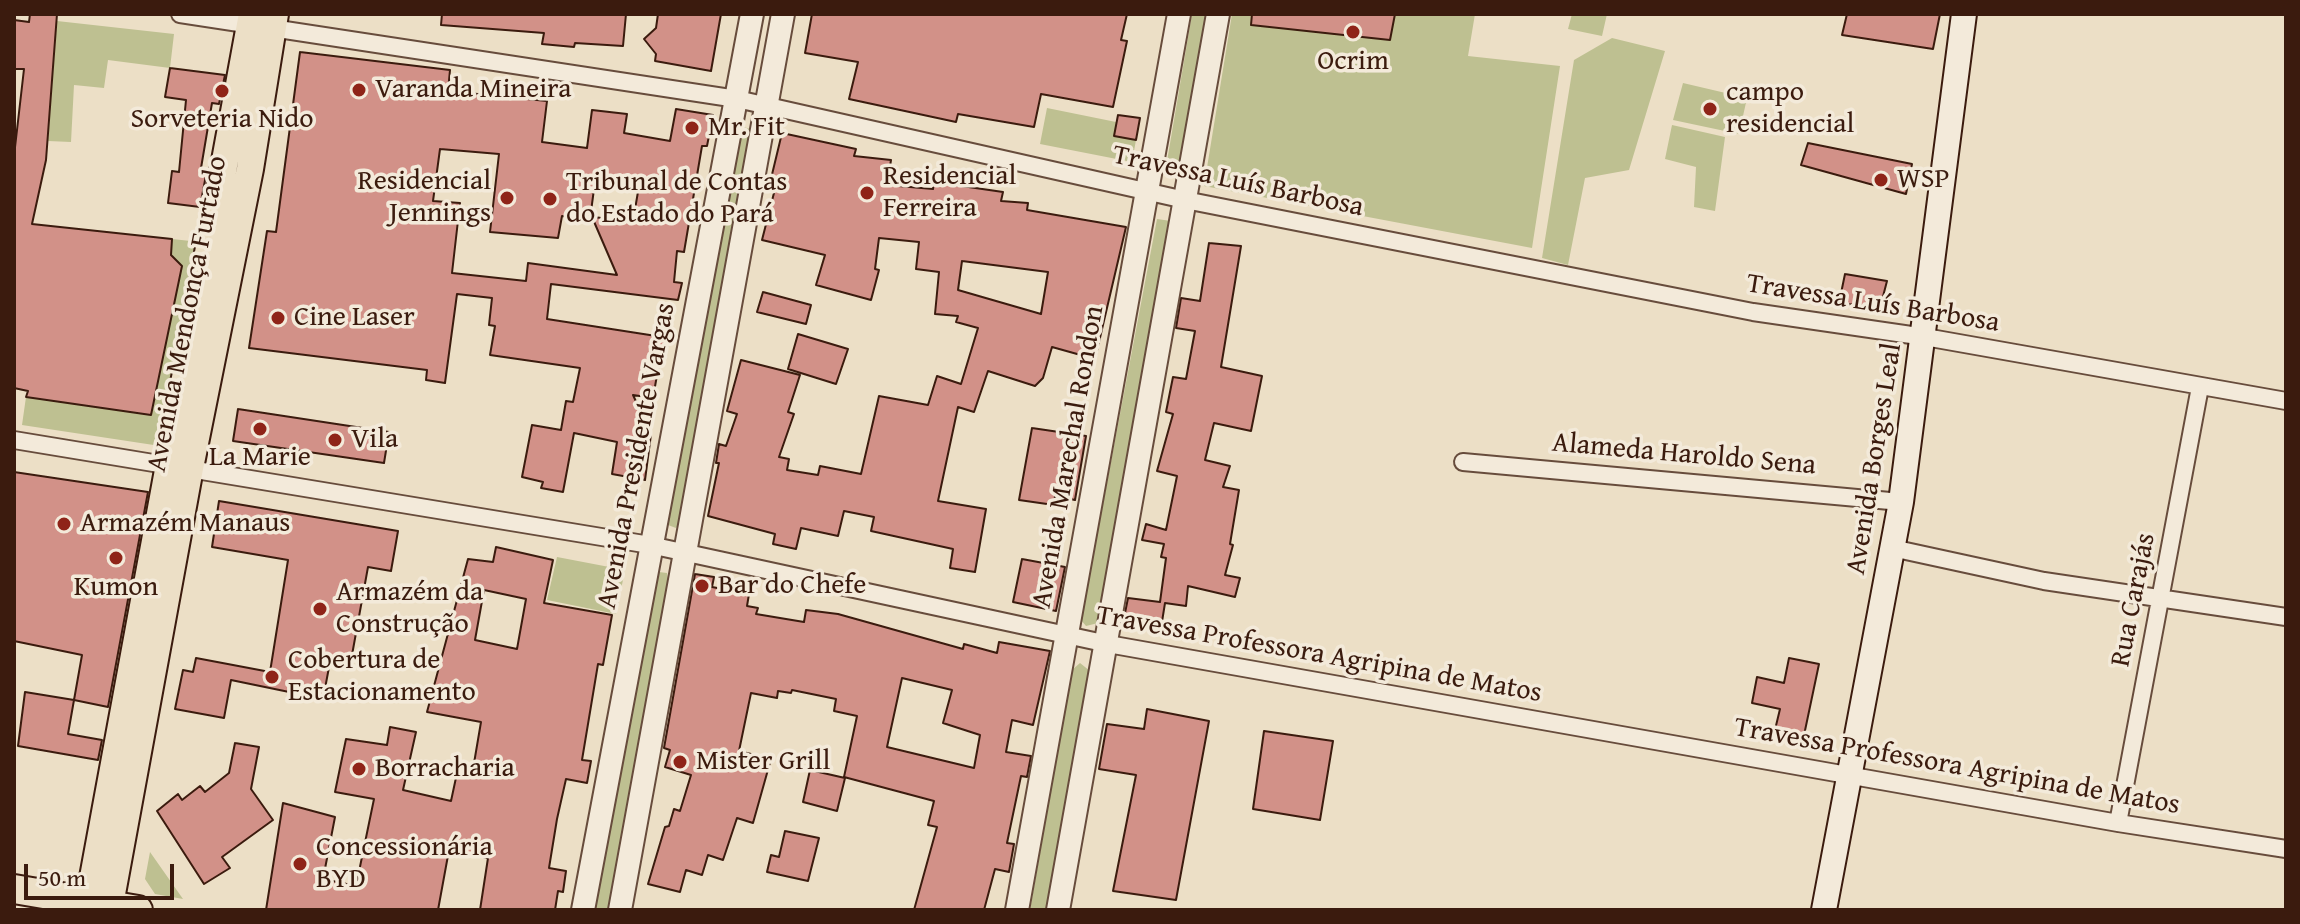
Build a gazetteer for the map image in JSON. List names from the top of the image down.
{
  "streets": {
    "main road": ["Avenida Mendonça Furtado", "Avenida Borges Leal"],
    "street": [
      "Travessa Luís Barbosa",
      "Alameda Haroldo Sena",
      "Avenida Presidente Vargas",
      "Avenida Marechal Rondon",
      "Rua Carajás",
      "Travessa Professora Agripina de Matos"
    ]
  },
  "crossings": [
    ["Travessa Luís Barbosa", "Avenida Mendonça Furtado"],
    ["Travessa Luís Barbosa", "Avenida Presidente Vargas"],
    ["Travessa Luís Barbosa", "Avenida Marechal Rondon"],
    ["Travessa Luís Barbosa", "Avenida Borges Leal"],
    ["Travessa Luís Barbosa", "Rua Carajás"],
    ["Avenida Mendonça Furtado", "Travessa Professora Agripina de Matos"],
    ["Alameda Haroldo Sena", "Avenida Borges Leal"],
    ["Avenida Presidente Vargas", "Travessa Professora Agripina de Matos"],
    ["Avenida Marechal Rondon", "Travessa Professora Agripina de Matos"],
    ["Avenida Borges Leal", "Travessa Professora Agripina de Matos"],
    ["Rua Carajás", "Travessa Professora Agripina de Matos"]
  ],
  "places": [
    "Ocrim",
    "Varanda Mineira",
    "Sorveteria Nido",
    "campo residencial",
    "Mr. Fit",
    "WSP",
    "Residencial Ferreira",
    "Residencial Jennings",
    "Tribunal de Contas do Estado do Pará",
    "Cine Laser",
    "La Marie",
    "Vila",
    "Armazém Manaus",
    "Kumon",
    "Bar do Chefe",
    "Armazém da Construção",
    "Cobertura de Estacionamento",
    "Mister Grill",
    "Borracharia",
    "Concessionária BYD"
  ],
  "scale_bar": "50 m"
}
